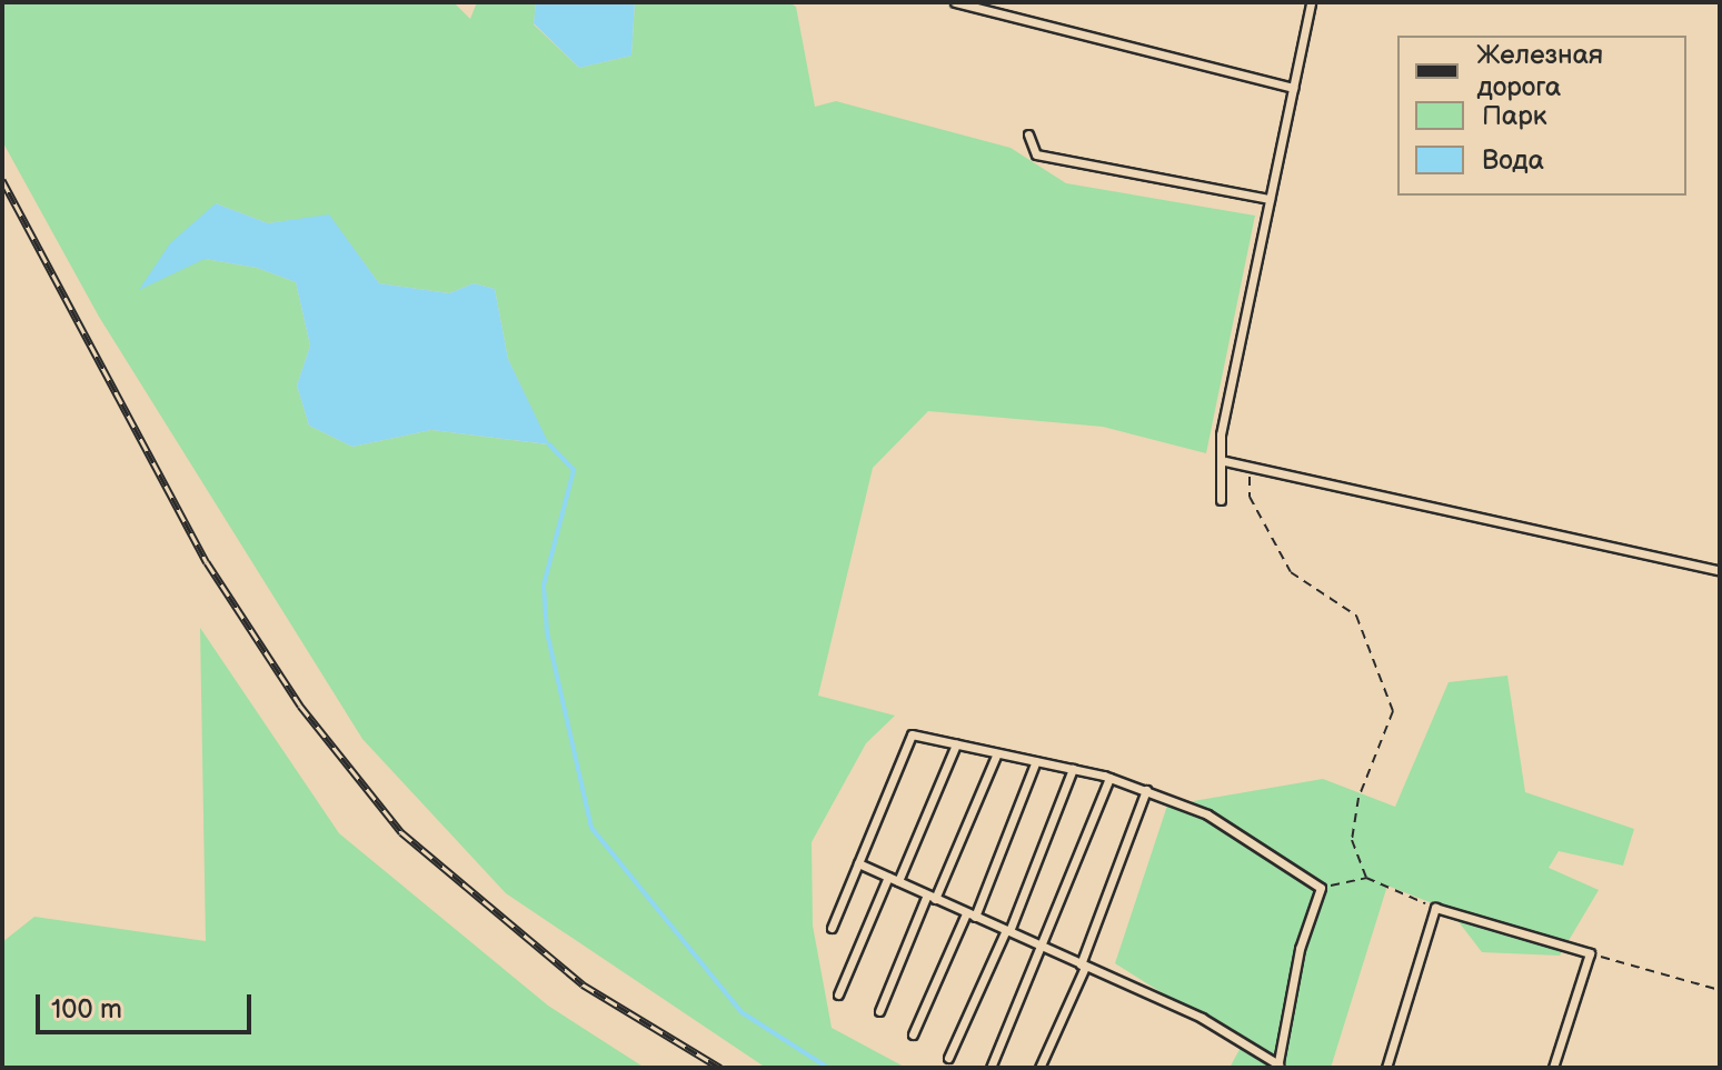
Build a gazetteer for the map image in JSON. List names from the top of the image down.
{
  "legend": ["Железная дорога", "Парк", "Вода"],
  "scale_bar": "100 m"
}
